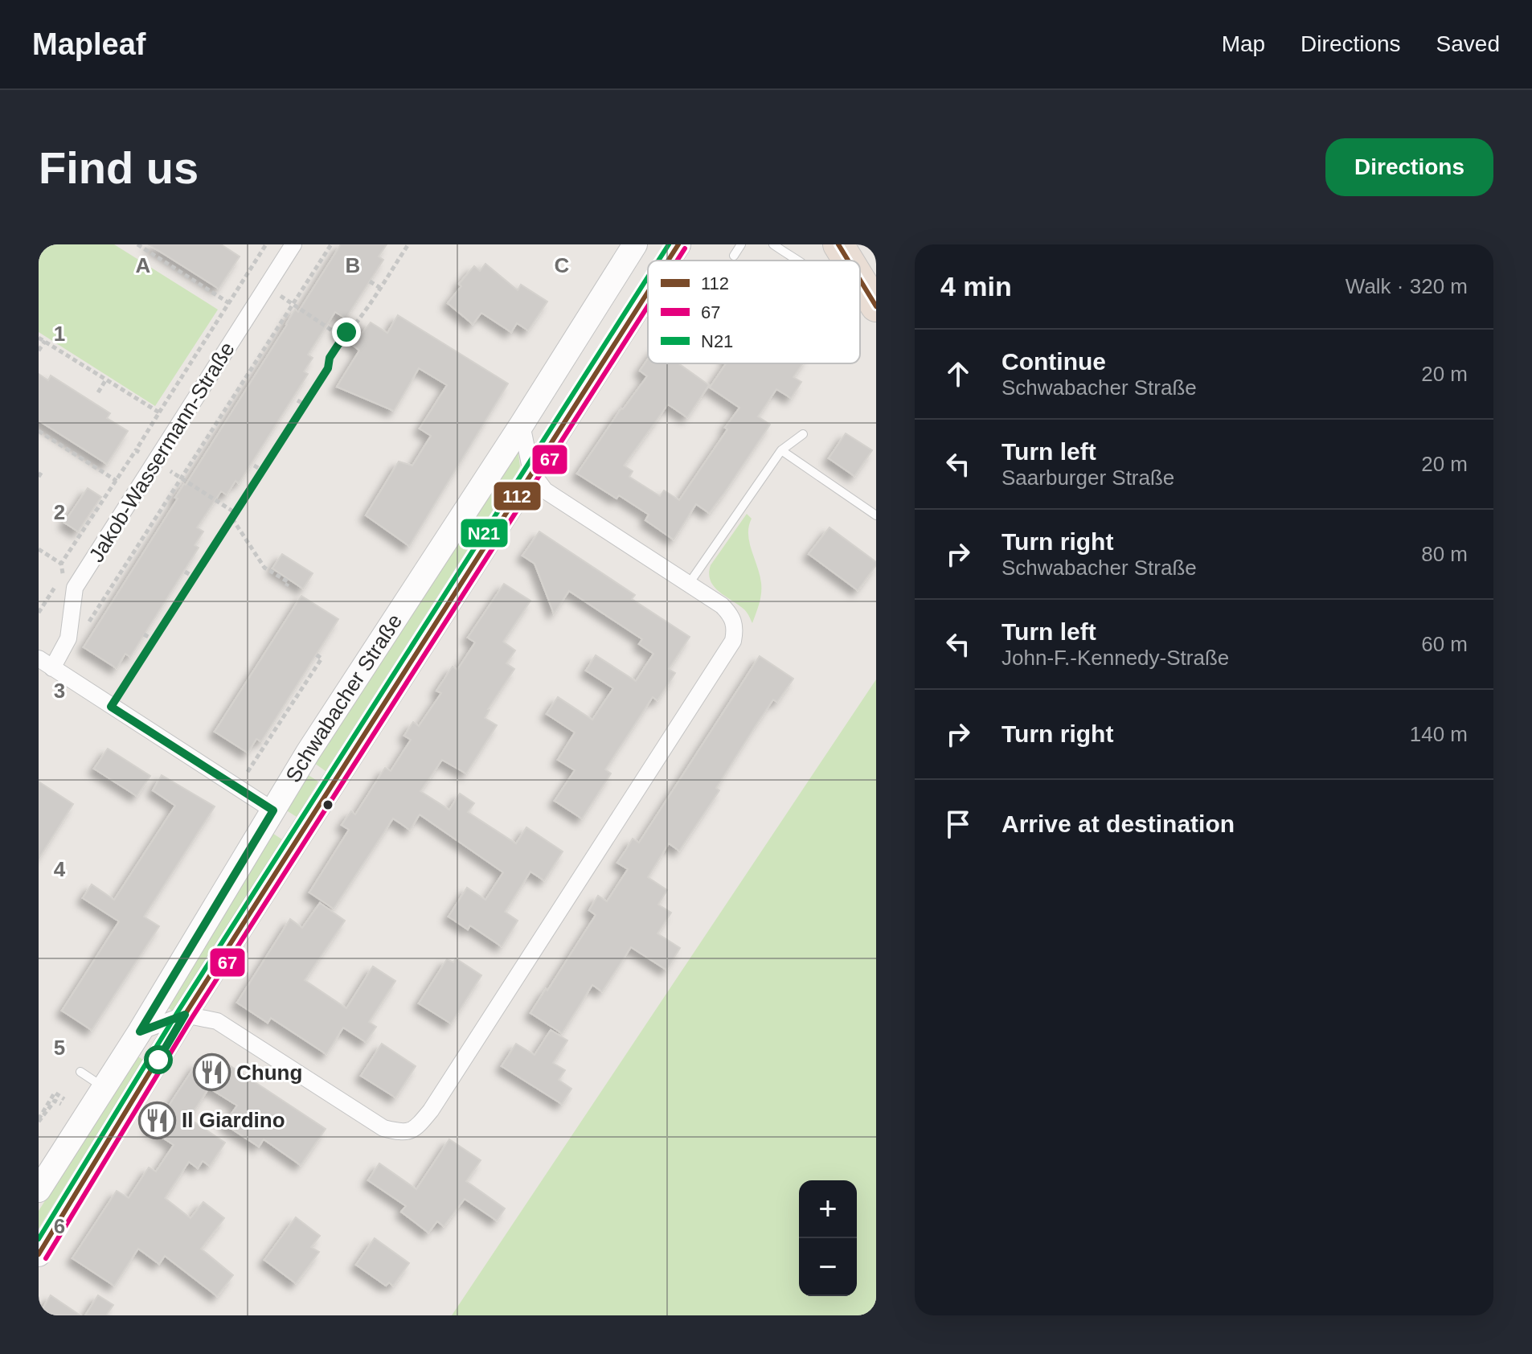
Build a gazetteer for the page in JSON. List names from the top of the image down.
{
  "streets": {
    "main road": ["Schwabacher Straße"],
    "street": ["Jakob-Wassermann-Straße"]
  },
  "places": {
    "restaurant": ["Chung", "Il Giardino"]
  },
  "lines": ["transit line 112", "transit line N21", "transit line 67"],
  "legend": ["112", "67", "N21"],
  "page": {
    "header": "Mapleaf",
    "nav": ["Map", "Directions", "Saved"],
    "buttons": "Directions",
    "title": "Find us",
    "heading": ["4 min", "Walk · 320 m"],
    "list": [
      ["Continue", "Schwabacher Straße", "20 m"],
      ["Turn left", "Saarburger Straße", "20 m"],
      ["Turn right", "Schwabacher Straße", "80 m"],
      ["Turn left", "John-F.-Kennedy-Straße", "60 m"],
      ["Turn right", "140 m"],
      "Arrive at destination"
    ],
    "map_buttons": ["+", "−"]
  },
  "grid": {
    "columns": ["A", "B", "C"],
    "rows": [
      "1",
      "2",
      "3",
      "4",
      "5",
      "6"
    ]
  }
}
